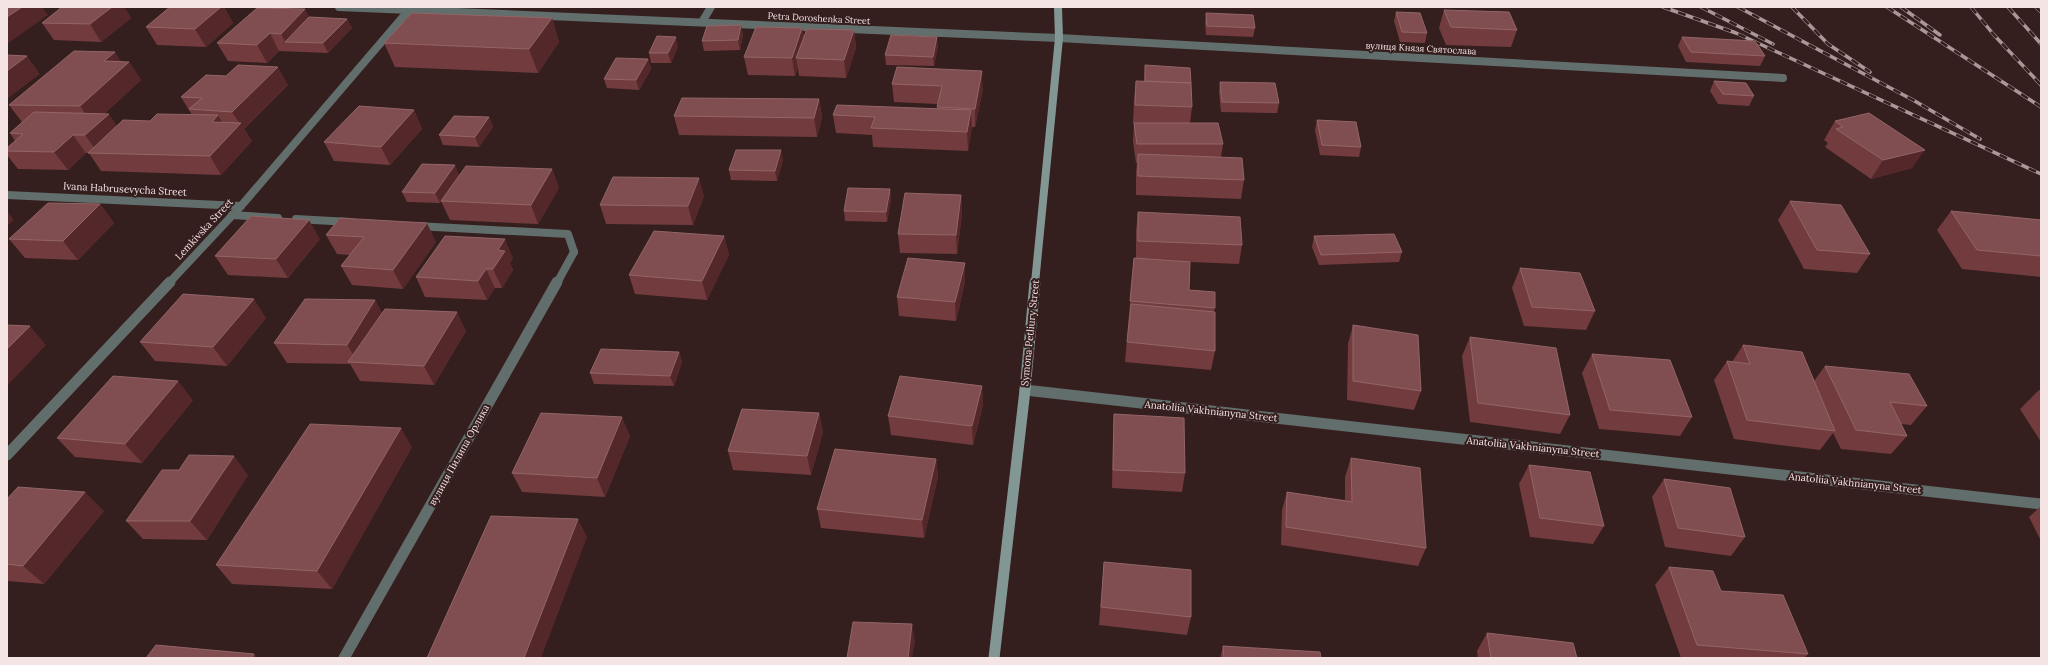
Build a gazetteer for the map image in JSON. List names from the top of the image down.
{
  "streets": {
    "main road": ["Symona Petliury Street"],
    "street": [
      "Petra Doroshenka Street",
      "вулиця Князя Святослава",
      "Ivana Habrusevycha Street",
      "Lemkivska Street",
      "Anatoliia Vakhnianyna Street",
      "вулиця Пилипа Орлика"
    ]
  },
  "crossings": [
    ["Petra Doroshenka Street", "вулиця Князя Святослава"],
    ["Petra Doroshenka Street", "Lemkivska Street"],
    ["Petra Doroshenka Street", "Symona Petliury Street"],
    ["вулиця Князя Святослава", "Symona Petliury Street"],
    ["Ivana Habrusevycha Street", "Lemkivska Street"],
    ["Symona Petliury Street", "Anatoliia Vakhnianyna Street"]
  ]
}
